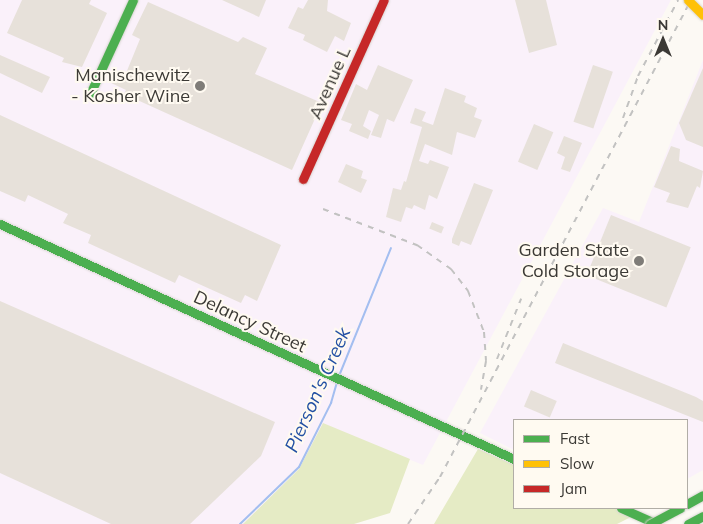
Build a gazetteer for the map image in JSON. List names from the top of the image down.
{
  "streets": {
    "main road": ["Avenue L", "Delancy Street"]
  },
  "water": ["Pierson's Creek"],
  "places": ["Manischewitz - Kosher Wine", "Garden State Cold Storage"],
  "legend": ["Fast", "Slow", "Jam"],
  "north": "top"
}
